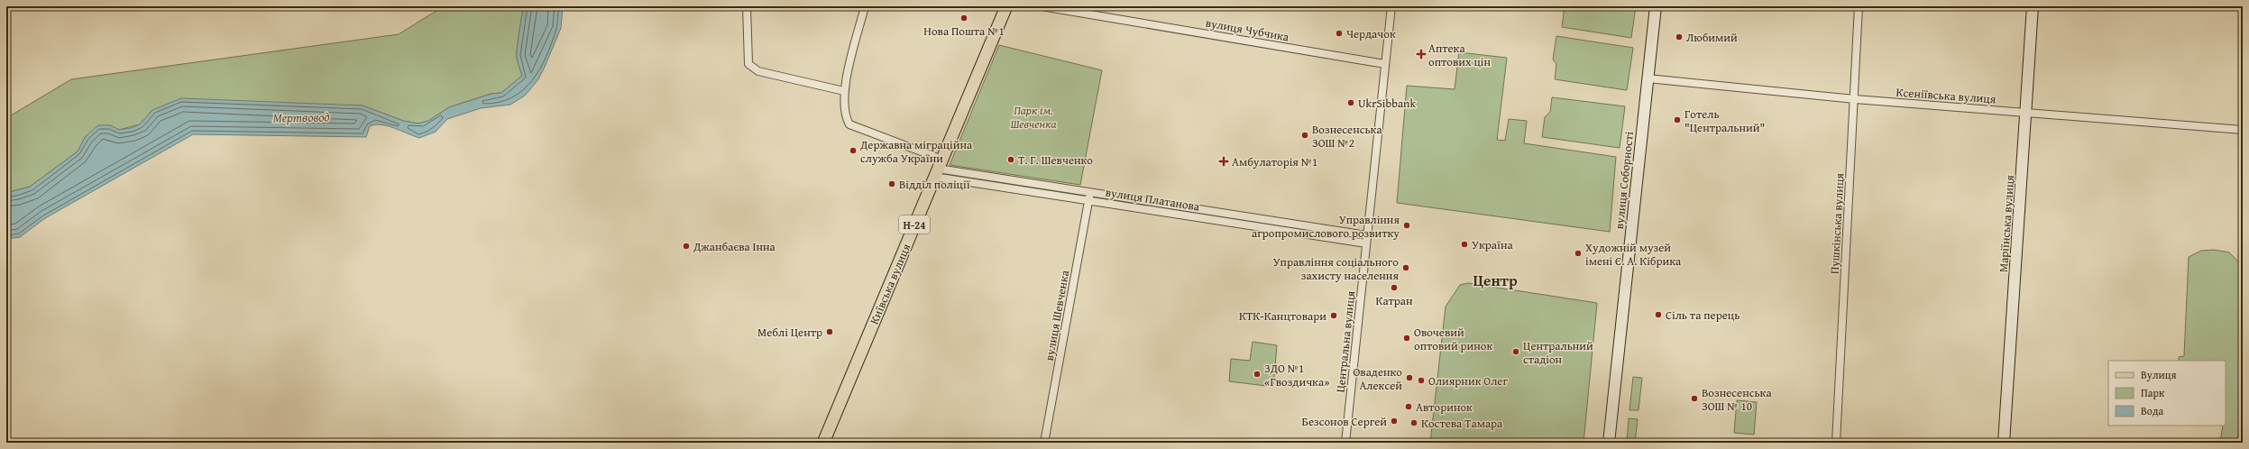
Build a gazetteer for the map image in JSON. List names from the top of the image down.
{
  "streets": {
    "main road": [
      "вулиця Соборності",
      "Маріїнська вулиця",
      "Н-24",
      "Київська вулиця"
    ],
    "street": [
      "вулиця Чубчика",
      "Ксеніївська вулиця",
      "вулиця Платанова",
      "Пушкінська вулиця",
      "вулиця Шевченка",
      "Центральна вулиця"
    ]
  },
  "crossings": [
    ["вулиця Чубчика", "Центральна вулиця"],
    ["Ксеніївська вулиця", "вулиця Соборності"],
    ["Ксеніївська вулиця", "Пушкінська вулиця"],
    ["Ксеніївська вулиця", "Маріїнська вулиця"],
    ["вулиця Платанова", "Київська вулиця"],
    ["вулиця Платанова", "вулиця Шевченка"],
    ["вулиця Платанова", "Центральна вулиця"]
  ],
  "districts": ["Центр"],
  "water": ["Мертвовод"],
  "parks": ["Парк ім. Шевченка"],
  "places": {
    "other": [
      "Нова Пошта №1",
      "Чердачок",
      "Любимий",
      "UkrSibbank",
      "Готель \"Центральний\"",
      "Вознесенська ЗОШ №2",
      "Державна міграційна служба України",
      "Т. Г. Шевченко",
      "Відділ поліції",
      "Управління агропромислового розвитку",
      "Україна",
      "Джанбаєва Інна",
      "Художній музей імені Є. А. Кібрика",
      "Управління соціального захисту населення",
      "Катран",
      "Сіль та перець",
      "КТК-Канцтовари",
      "Меблі Центр",
      "Овочевий оптовий ринок",
      "Центральний стадіон",
      "ЗДО №1 «Гвоздичка»",
      "Оваденко Алексей",
      "Олиярник Олег",
      "Вознесенська ЗОШ № 10",
      "Авторинок",
      "Безсонов Сергей",
      "Костева Тамара"
    ],
    "health": ["Аптека оптових цін", "Амбулаторія №1"]
  },
  "legend": ["Вулиця", "Парк", "Вода"]
}
